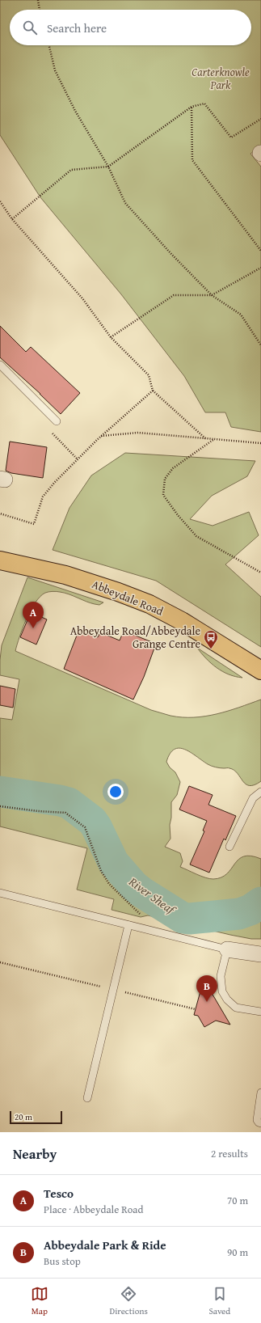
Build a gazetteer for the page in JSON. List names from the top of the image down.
{
  "streets": {
    "main road": ["Abbeydale Road"]
  },
  "water": ["River Sheaf"],
  "parks": ["Carterknowle Park"],
  "places": {
    "bus stop": ["Abbeydale Road/Abbeydale Grange Centre"]
  },
  "scale_bar": "20 m",
  "page": {
    "search": "Search here",
    "pins": ["A", "B"],
    "scale": "20 m",
    "heading": ["Nearby", "2 results"],
    "list": [
      {
        "mark": "A",
        "name": "Tesco",
        "note": "Place · Abbeydale Road",
        "value": "70 m"
      },
      {
        "mark": "B",
        "name": "Abbeydale Park & Ride",
        "note": "Bus stop",
        "value": "90 m"
      }
    ],
    "nav": ["Map", "Directions", "Saved"]
  }
}
